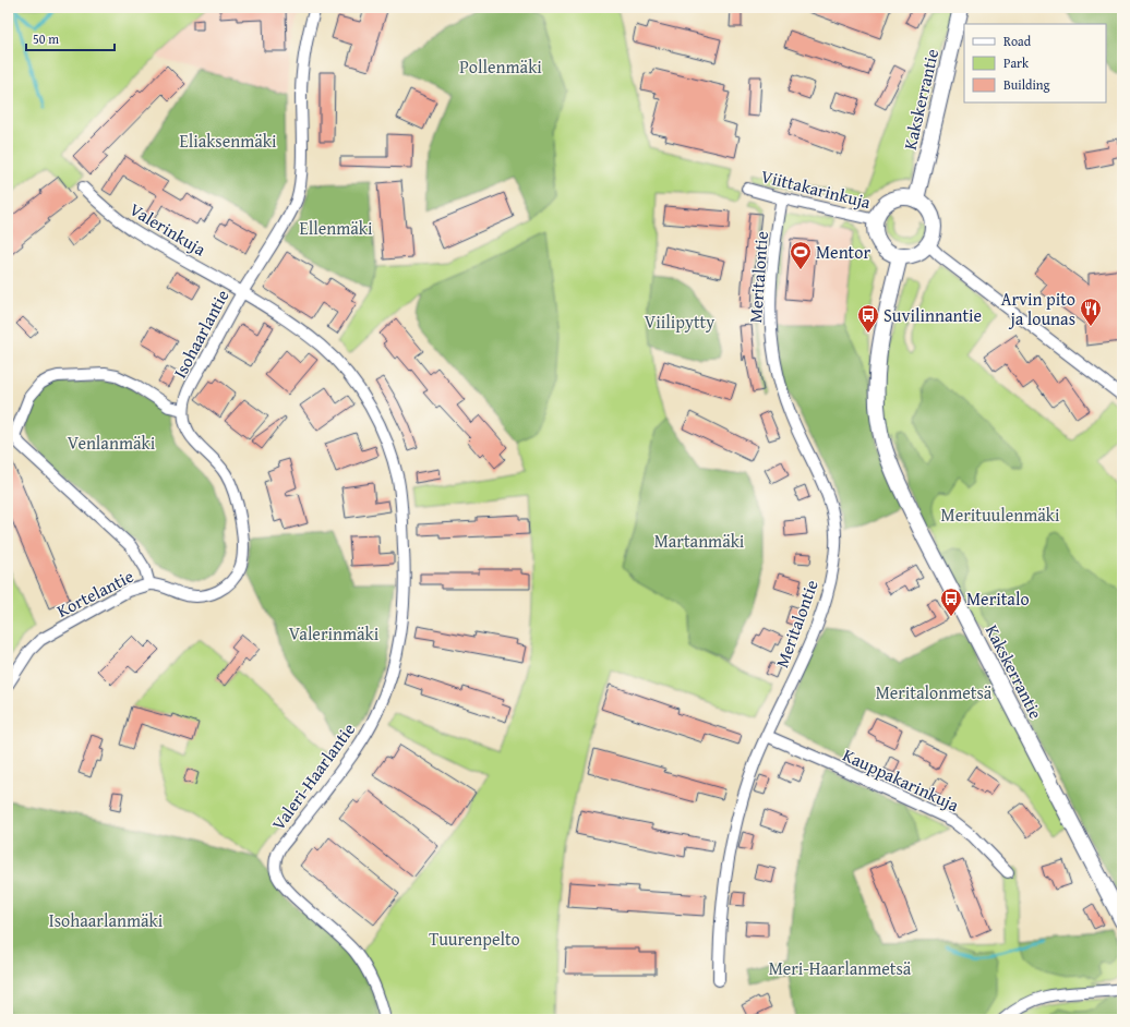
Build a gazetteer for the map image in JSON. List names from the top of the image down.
{
  "streets": {
    "street": [
      "Kakskerrantie",
      "Viittakarinkuja",
      "Valerinkuja",
      "Meritalontie",
      "Isohaarlantie",
      "Kortelantie",
      "Valeri-Haarlantie",
      "Kauppakarinkuja"
    ]
  },
  "crossings": [
    ["Kakskerrantie", "Viittakarinkuja"],
    ["Viittakarinkuja", "Meritalontie"],
    ["Valerinkuja", "Isohaarlantie"],
    ["Valerinkuja", "Valeri-Haarlantie"],
    ["Meritalontie", "Kauppakarinkuja"],
    ["Isohaarlantie", "Kortelantie"],
    ["Isohaarlantie", "Valeri-Haarlantie"]
  ],
  "parks": [
    "Pollenmäki",
    "Eliaksenmäki",
    "Ellenmäki",
    "Viilipytty",
    "Venlanmäki",
    "Merituulenmäki",
    "Martanmäki",
    "Valerinmäki",
    "Meritalonmetsä",
    "Isohaarlanmäki",
    "Tuurenpelto",
    "Meri-Haarlanmetsä"
  ],
  "places": {
    "sports": ["Mentor"],
    "restaurant": ["Arvin pito ja lounas"],
    "bus stop": ["Suvilinnantie", "Meritalo"]
  },
  "legend": ["Road", "Park", "Building"],
  "scale_bar": "50 m"
}
